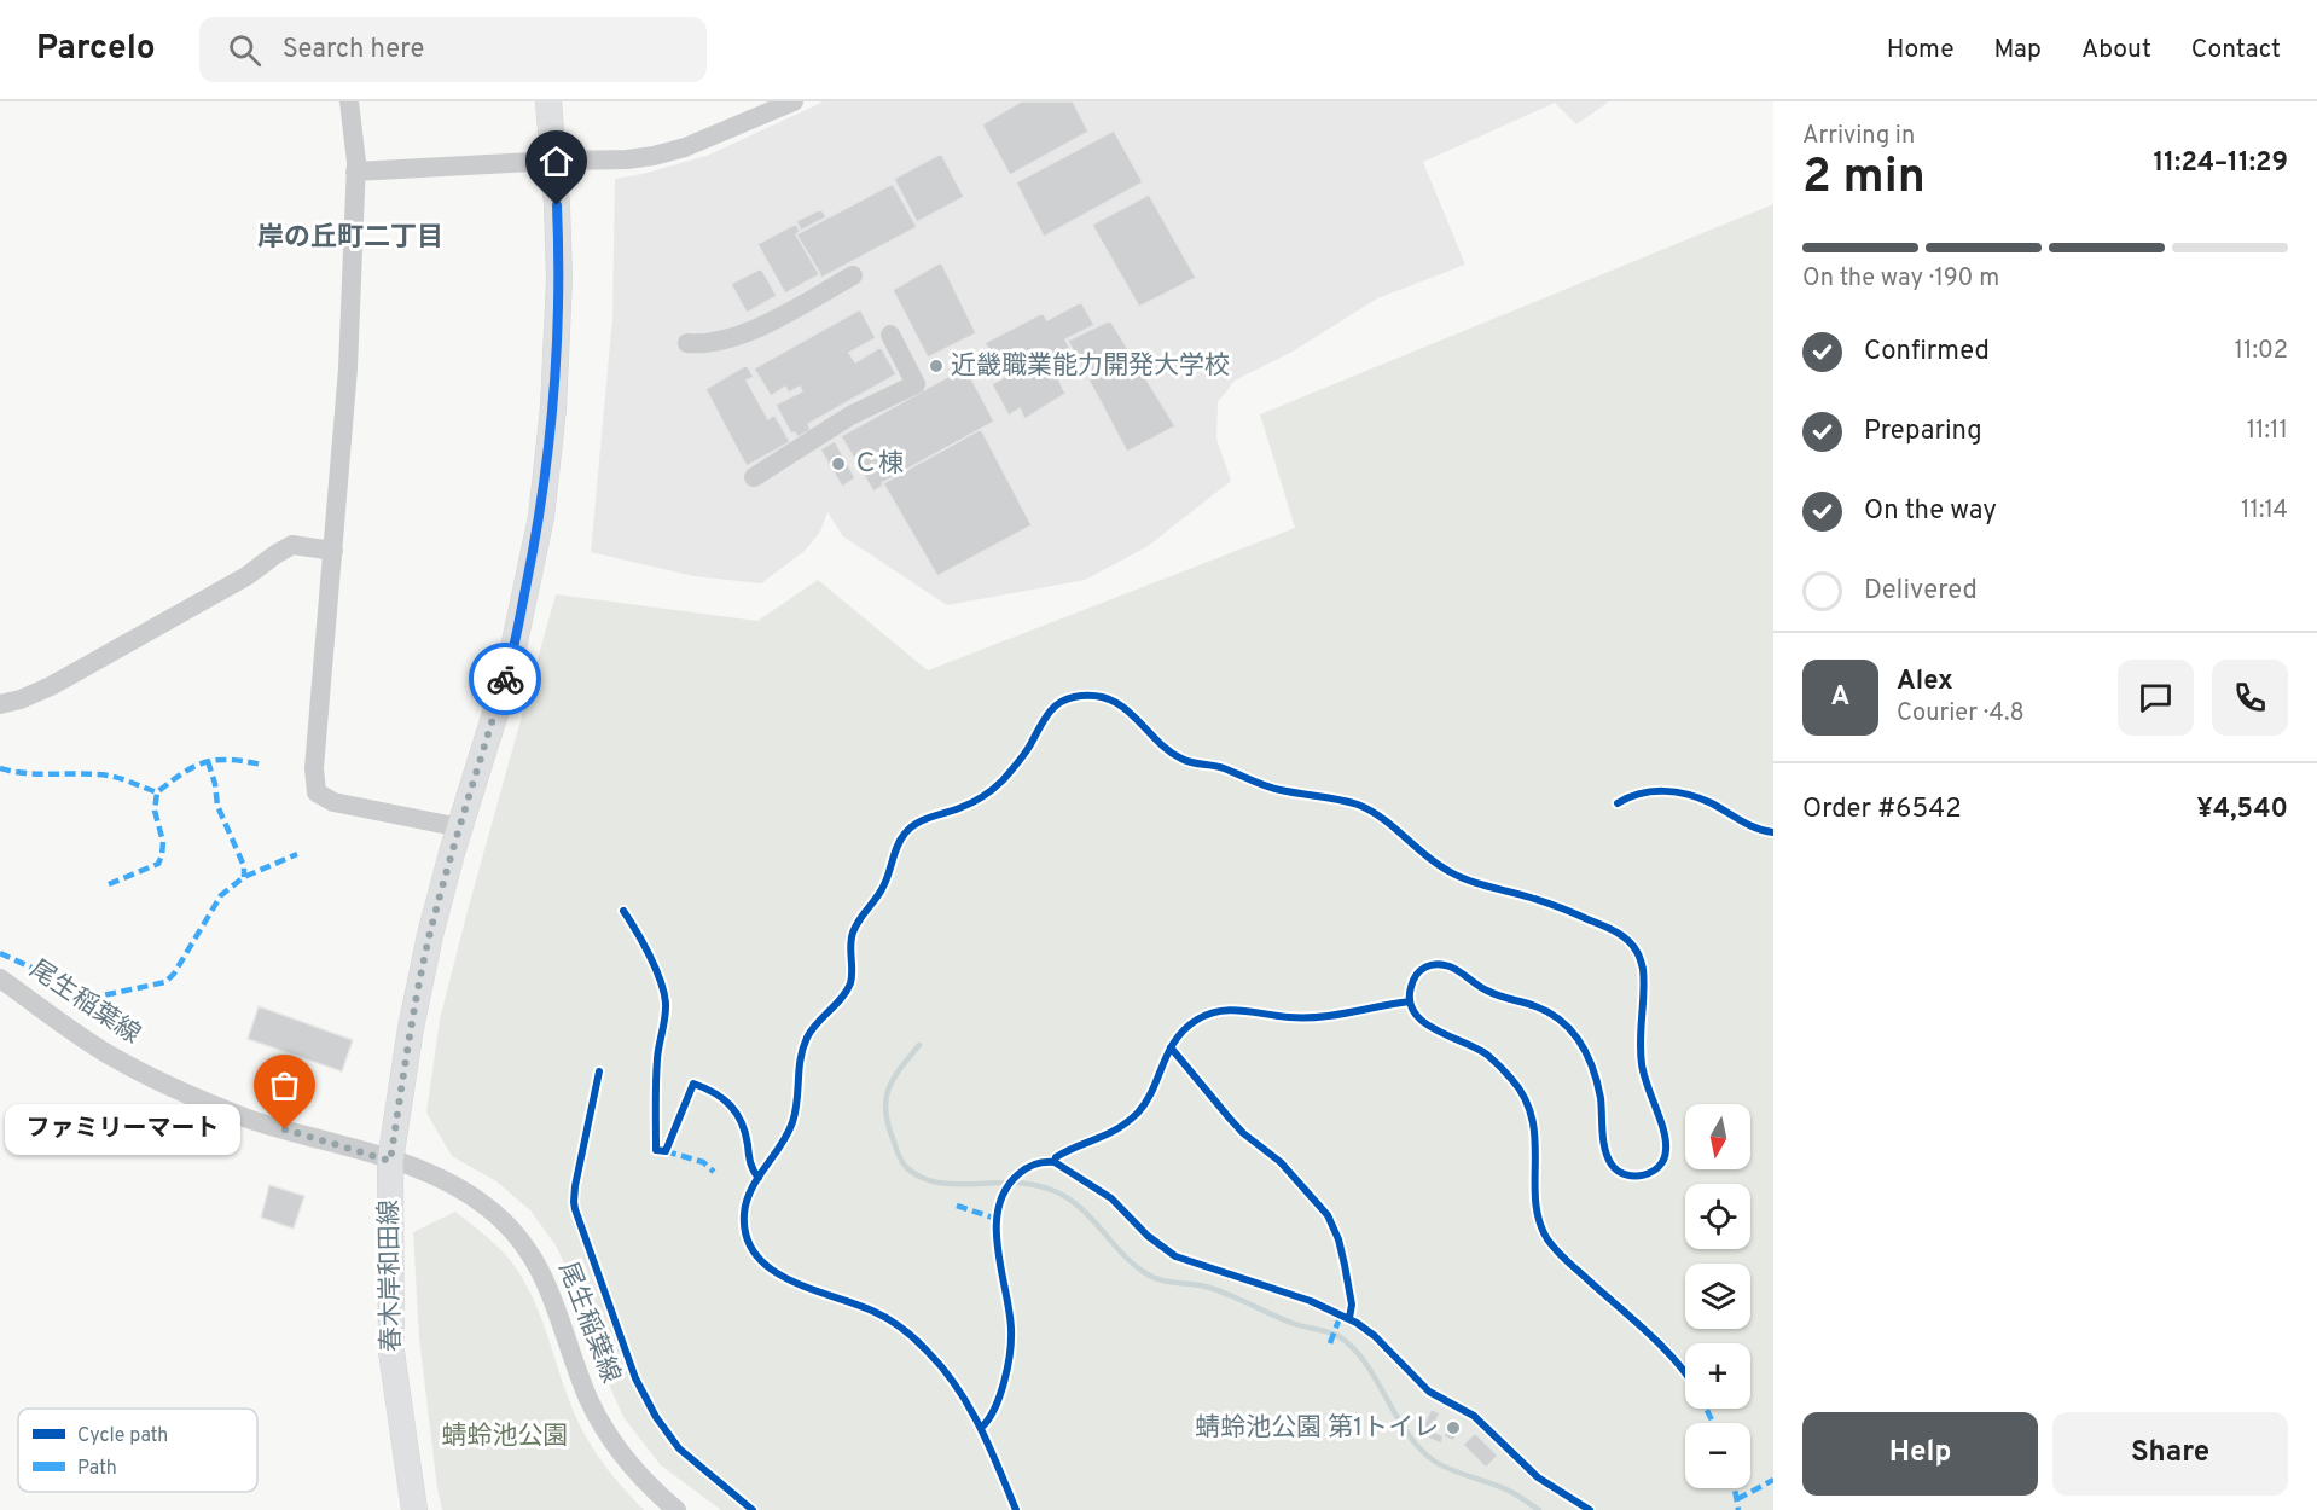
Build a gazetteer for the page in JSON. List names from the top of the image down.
{
  "streets": {
    "main road": ["春木岸和田線"],
    "street": ["尾生稲葉線"]
  },
  "crossings": [
    ["尾生稲葉線", "春木岸和田線"]
  ],
  "districts": ["岸の丘町二丁目"],
  "parks": ["蜻蛉池公園"],
  "places": [
    "近畿職業能力開発大学校",
    "Ｃ棟",
    "ファミリーマート",
    "蜻蛉池公園 第1トイレ"
  ],
  "legend": ["Cycle path", "Path"],
  "north": "bottom",
  "page": {
    "header": "Parcelo",
    "search": "Search here",
    "nav": [
      "Home",
      "Map",
      "About",
      "Contact"
    ],
    "heading": ["2 min", "Arriving in", "11:24–11:29"],
    "panel": [
      "Alex",
      "Courier · 4.8",
      "Order #6542",
      "¥4,540"
    ],
    "bar": "On the way · 190 m",
    "list": [
      ["Confirmed", "11:02"],
      ["Preparing", "11:11"],
      ["On the way", "11:14"],
      "Delivered"
    ],
    "round": "A",
    "map_buttons": ["+", "−"],
    "bubble": "ファミリーマート",
    "buttons": ["Help", "Share"]
  }
}
